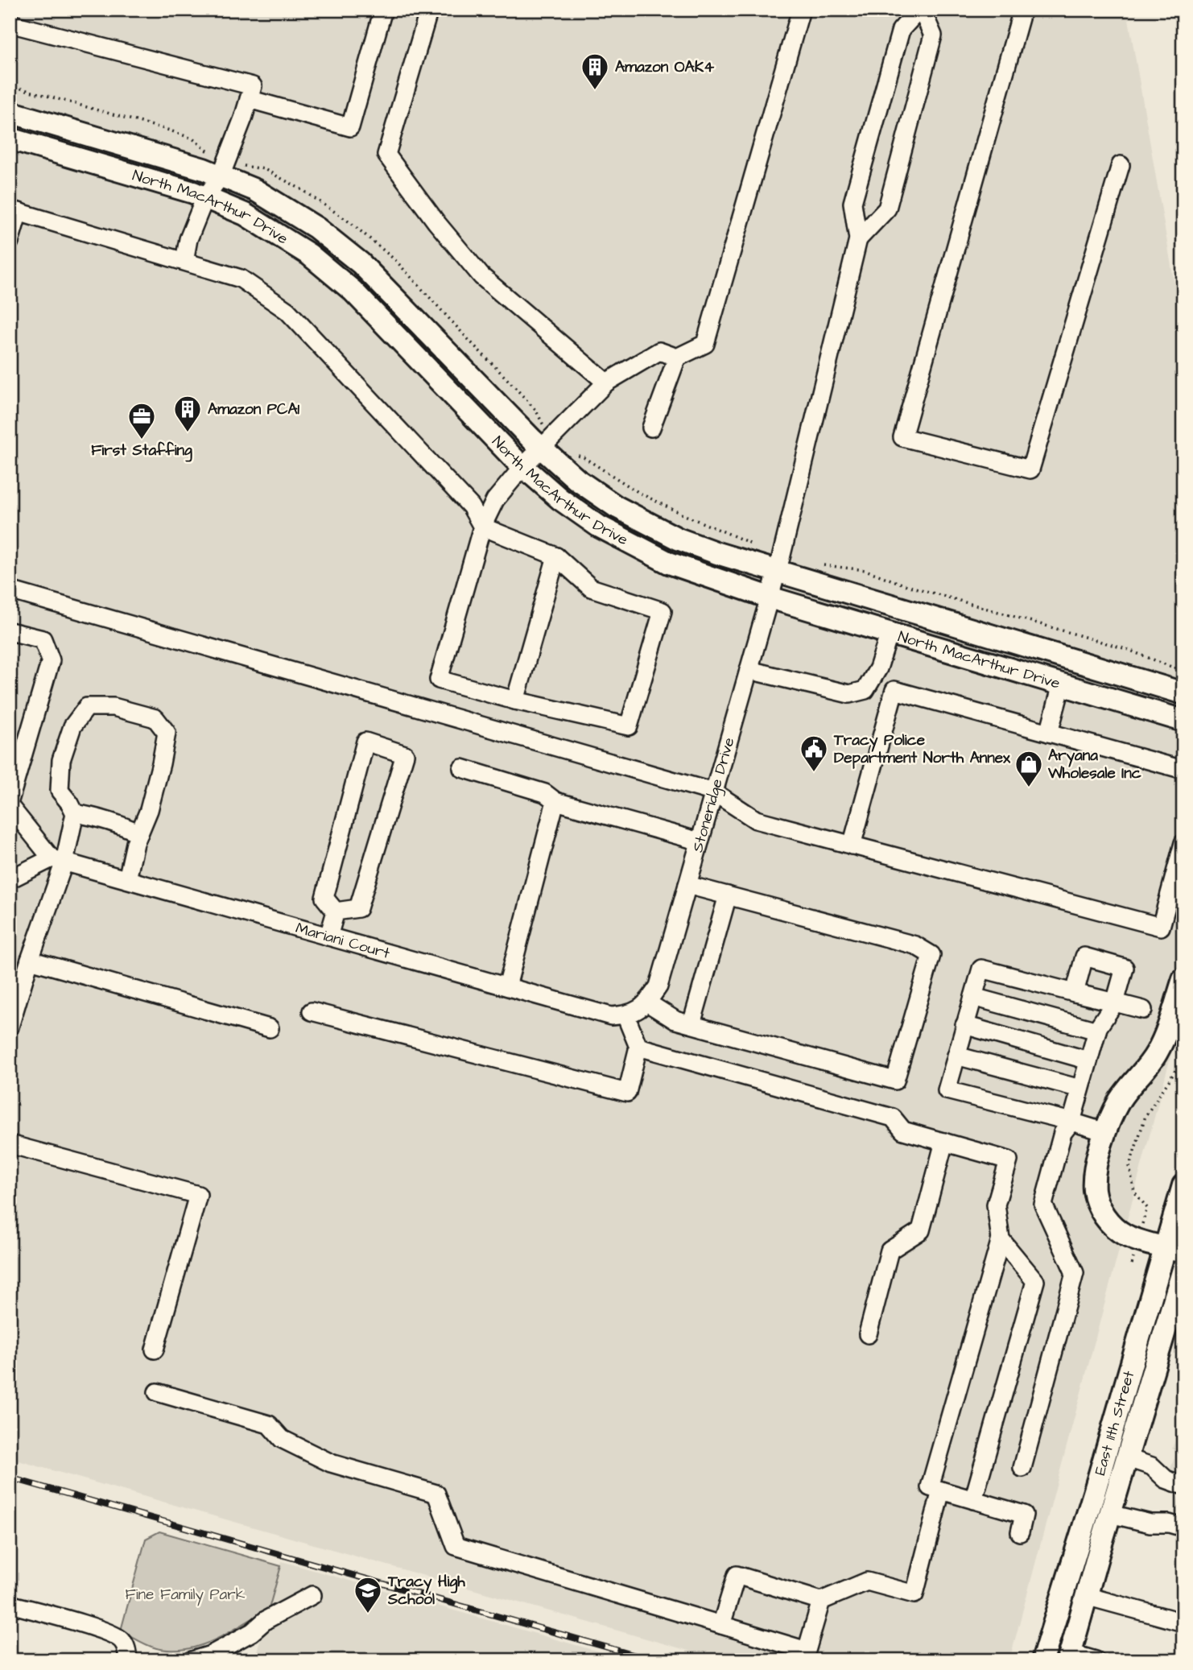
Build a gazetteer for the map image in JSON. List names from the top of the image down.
{
  "streets": {
    "main road": ["North MacArthur Drive", "East 11th Street"],
    "street": ["Stoneridge Drive", "Mariani Court"]
  },
  "crossings": [
    ["North MacArthur Drive", "Stoneridge Drive"],
    ["Stoneridge Drive", "Mariani Court"]
  ],
  "parks": ["Fine Family Park"],
  "places": {
    "building": ["Amazon OAK4", "Amazon PCA1"],
    "office": ["First Staffing"],
    "public building": ["Tracy Police Department North Annex"],
    "shop": ["Aryana Wholesale Inc"],
    "school or university": ["Tracy High School"]
  }
}
